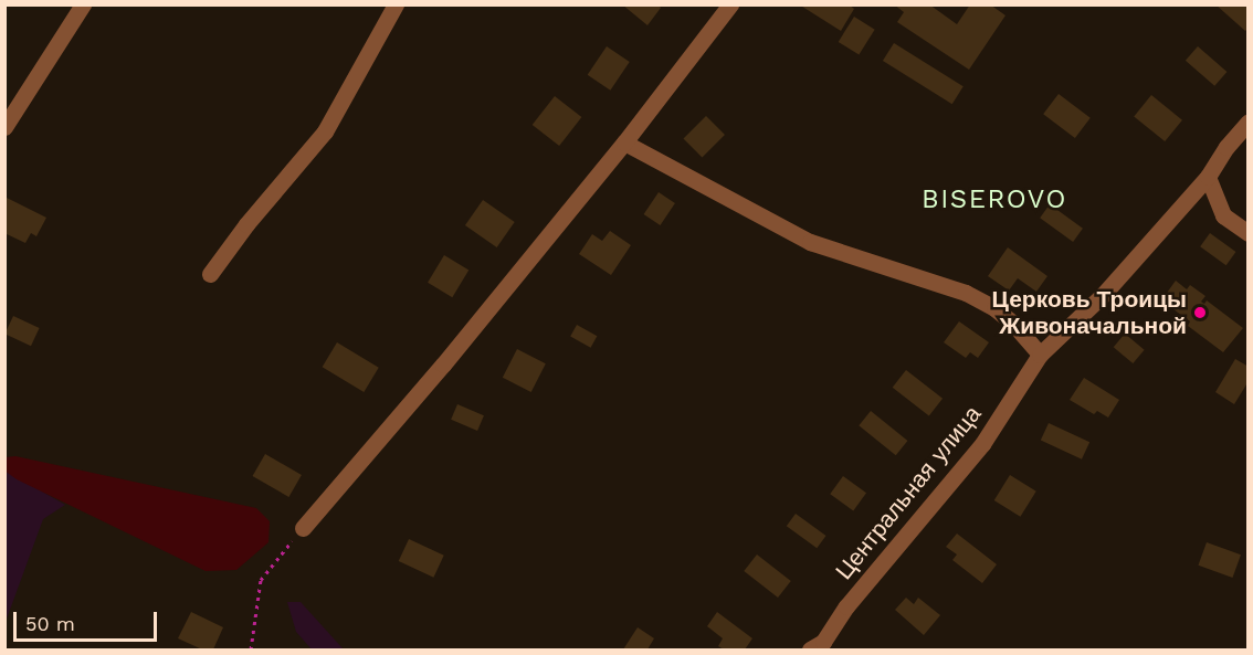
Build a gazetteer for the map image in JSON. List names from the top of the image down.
{
  "streets": {
    "street": ["Центральная улица"]
  },
  "districts": ["BISEROVO"],
  "places": ["Церковь Троицы Живоначальной"],
  "scale_bar": "50 m"
}
